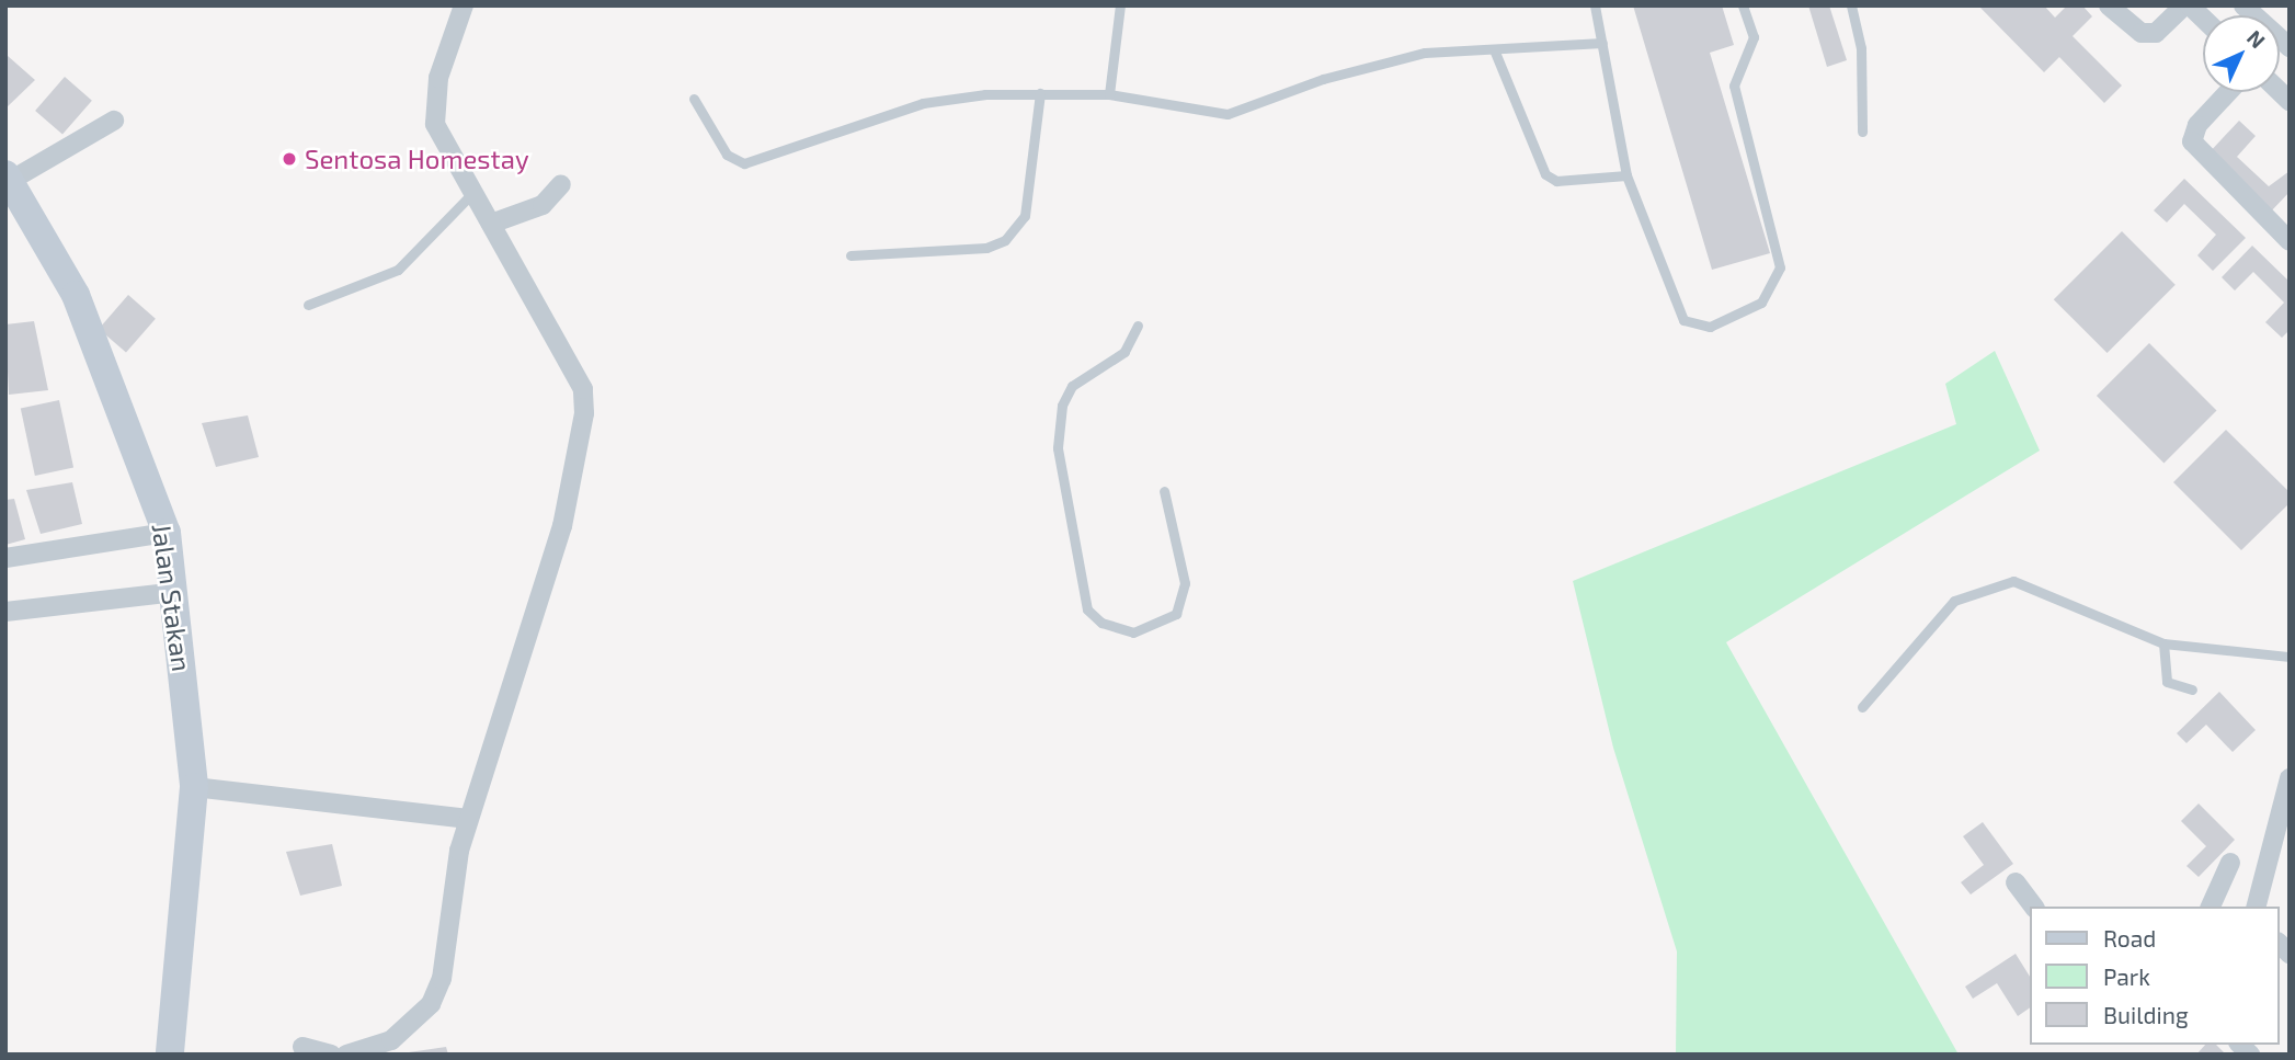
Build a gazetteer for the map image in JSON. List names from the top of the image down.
{
  "streets": {
    "main road": ["Jalan Stakan"]
  },
  "places": ["Sentosa Homestay"],
  "legend": ["Road", "Park", "Building"],
  "north": "top right"
}
